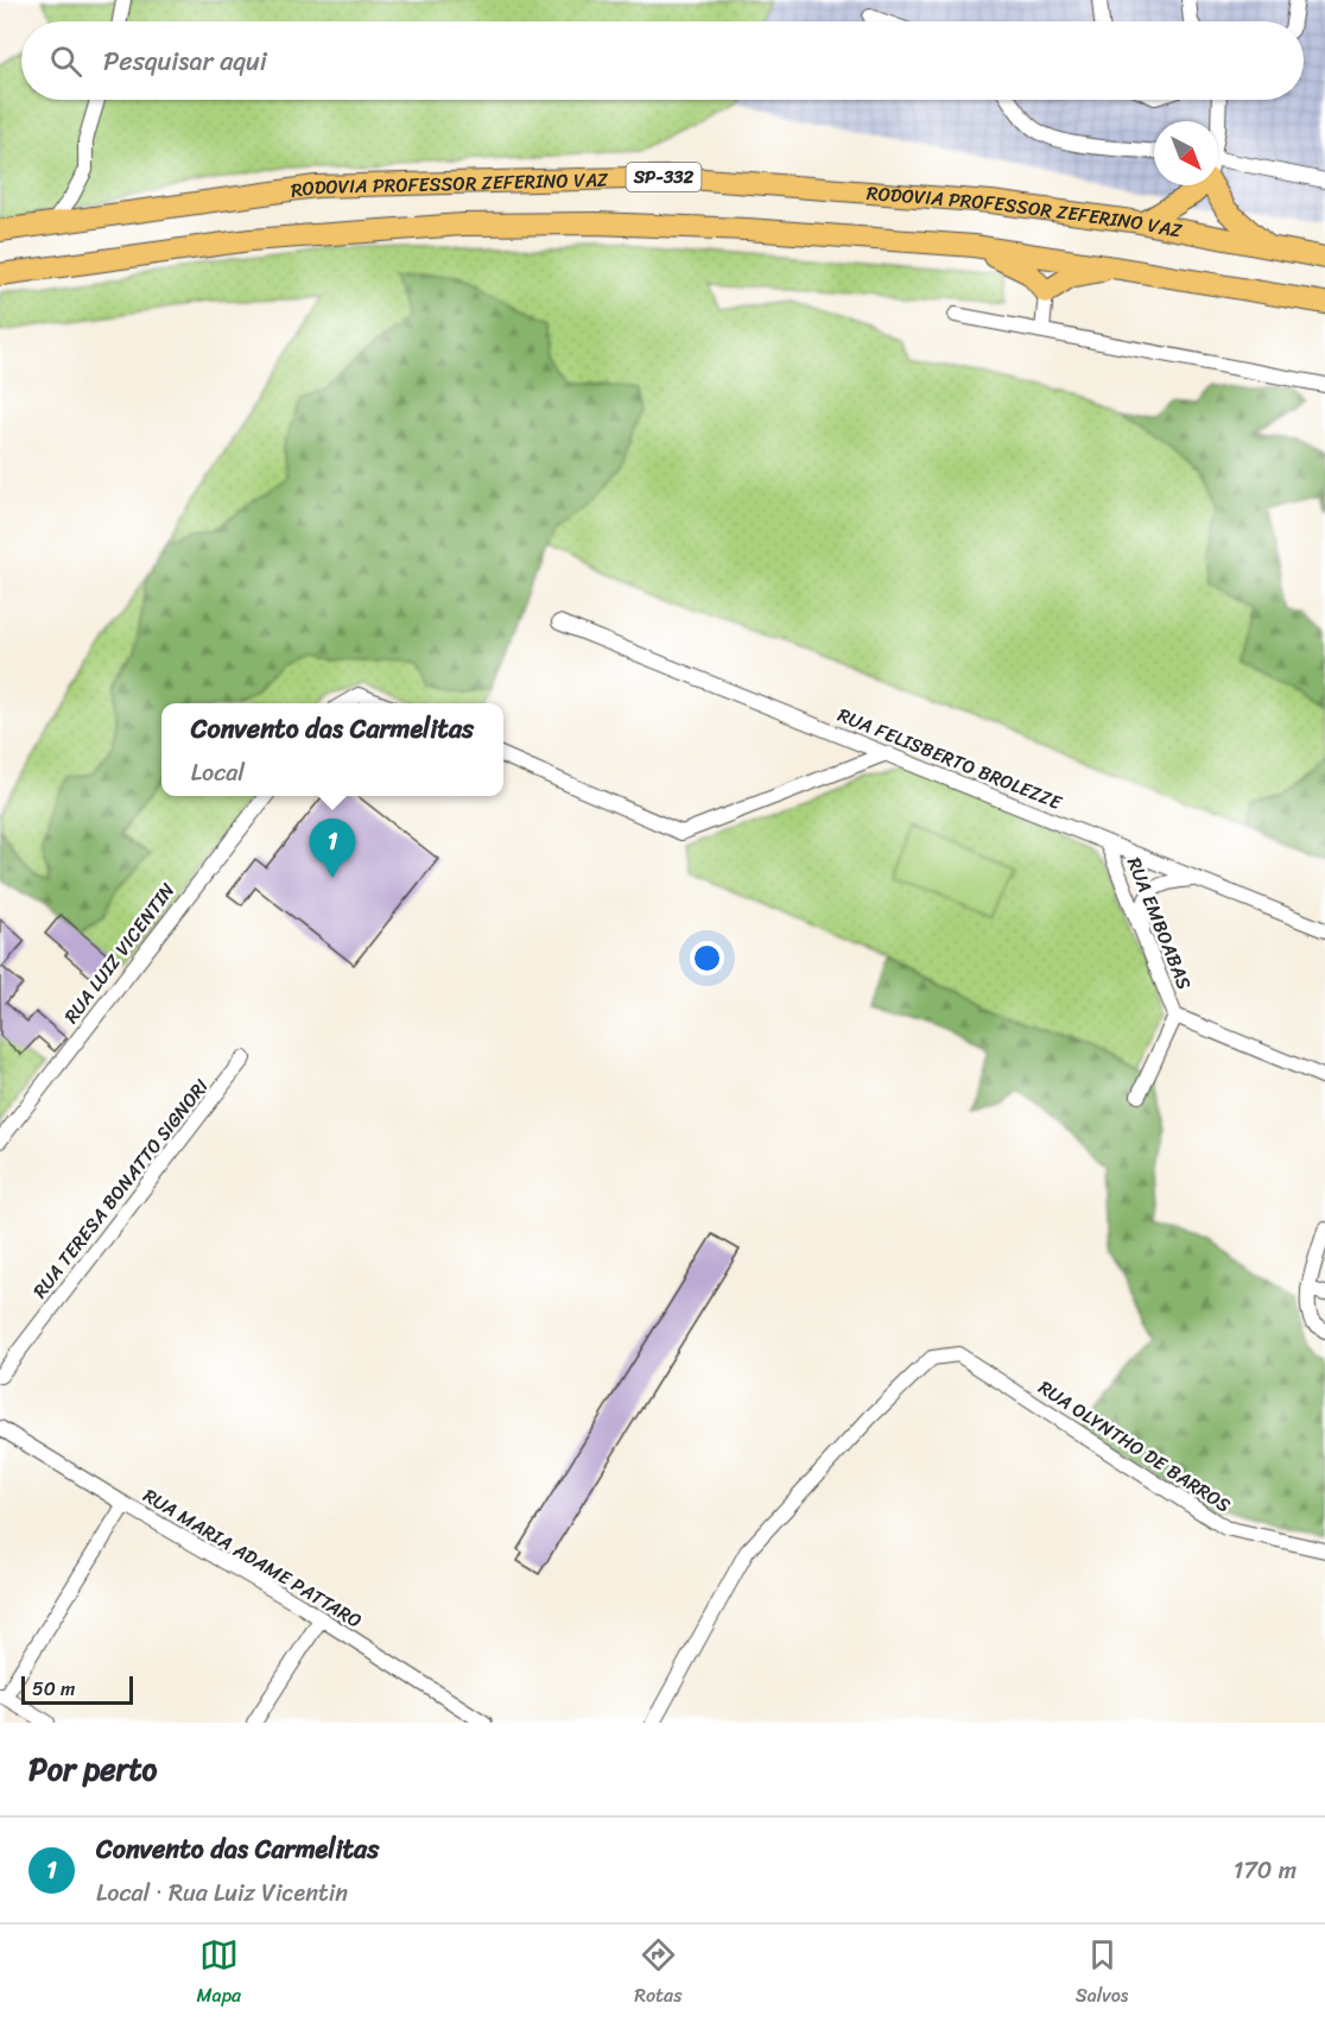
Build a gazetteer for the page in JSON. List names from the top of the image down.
{
  "streets": {
    "highway": ["SP-332", "RODOVIA PROFESSOR ZEFERINO VAZ"],
    "street": [
      "RUA FELISBERTO BROLEZZE",
      "RUA EMBOABAS",
      "RUA LUIZ VICENTIN",
      "RUA TERESA BONATTO SIGNORI",
      "RUA OLYNTHO DE BARROS",
      "RUA MARIA ADAME PATTARO"
    ]
  },
  "crossings": [
    ["RUA FELISBERTO BROLEZZE", "RUA EMBOABAS"]
  ],
  "scale_bar": "50 m",
  "north": "bottom right",
  "page": {
    "search": "Pesquisar aqui",
    "popup": ["Convento das Carmelitas", "Local"],
    "pins": "1",
    "scale": "50 m",
    "heading": "Por perto",
    "list": [
      {
        "mark": "1",
        "name": "Convento das Carmelitas",
        "note": "Local · Rua Luiz Vicentin",
        "value": "170 m"
      }
    ],
    "nav": ["Mapa", "Rotas", "Salvos"]
  }
}
